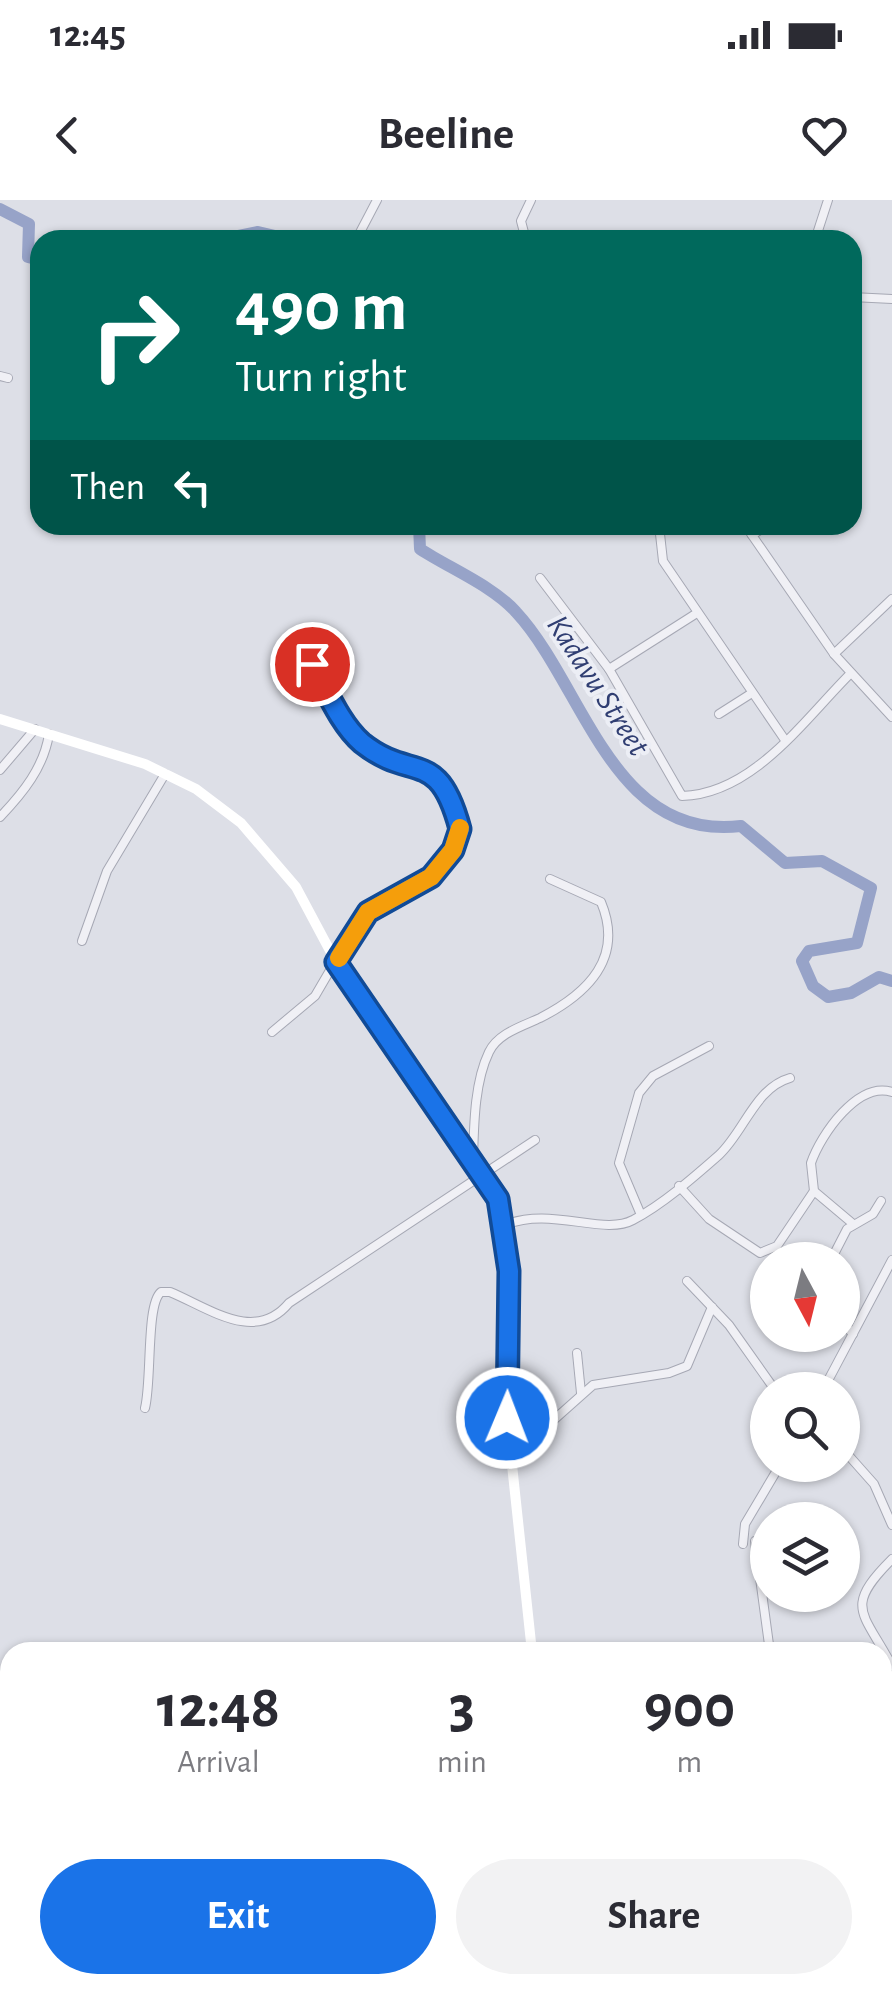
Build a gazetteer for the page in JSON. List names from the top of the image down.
{
  "water": ["Kadavu Street"],
  "north": "bottom",
  "page": {
    "status": "12:45",
    "header": "Beeline",
    "turn": ["490 m", "Turn right"],
    "then": "Then",
    "eta": [
      "12:48",
      "Arrival",
      "3",
      "min",
      "900",
      "m"
    ],
    "buttons": ["Exit", "Share"]
  }
}
